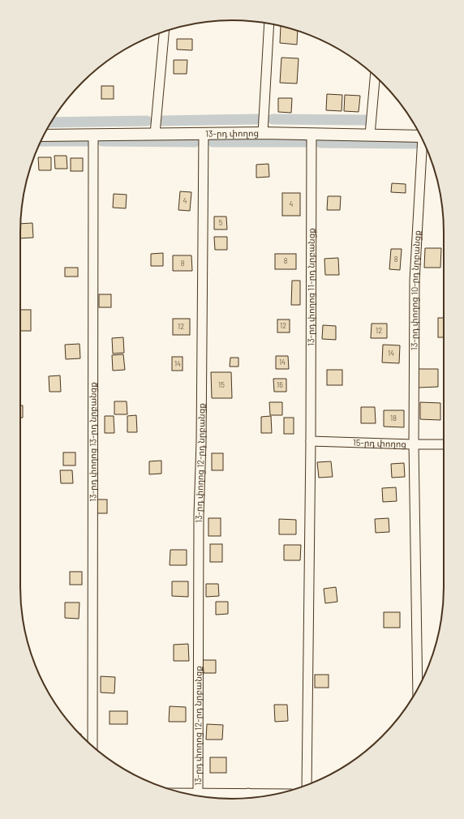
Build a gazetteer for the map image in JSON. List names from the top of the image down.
{
  "streets": {
    "street": [
      "13-րդ փողոց",
      "13-րդ փողոց 11-րդ նրբանցք",
      "13-րդ փողոց 10-րդ նրբանցք",
      "13-րդ փողոց 13-րդ նրբանցք",
      "15-րդ փողոց",
      "13-րդ փողոց 12-րդ նրբանցք"
    ]
  },
  "crossings": [
    ["13-րդ փողոց", "13-րդ փողոց 11-րդ նրբանցք"],
    ["13-րդ փողոց", "13-րդ փողոց 13-րդ նրբանցք"],
    ["13-րդ փողոց", "13-րդ փողոց 12-րդ նրբանցք"],
    ["13-րդ փողոց 11-րդ նրբանցք", "15-րդ փողոց"],
    ["13-րդ փողոց 10-րդ նրբանցք", "15-րդ փողոց"]
  ],
  "house_numbers": [
    "4",
    "4",
    "5",
    "8",
    "8",
    "8",
    "12",
    "12",
    "12",
    "14",
    "14",
    "14",
    "15",
    "16",
    "18"
  ]
}
